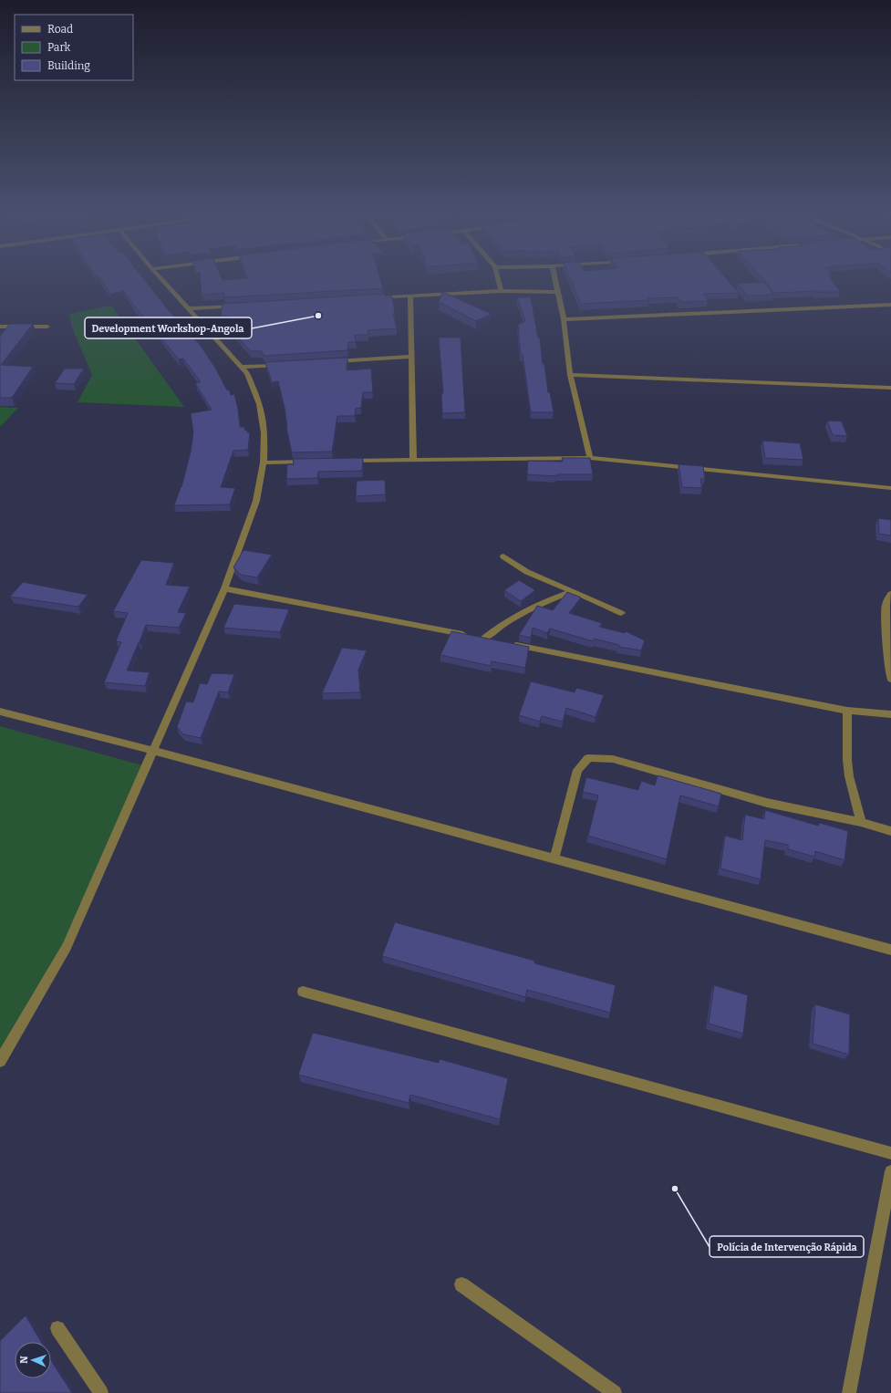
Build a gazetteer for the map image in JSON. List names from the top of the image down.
{
  "places": ["Development Workshop-Angola", "Polícia de Intervenção Rápida"],
  "legend": ["Road", "Park", "Building"],
  "north": "left"
}
